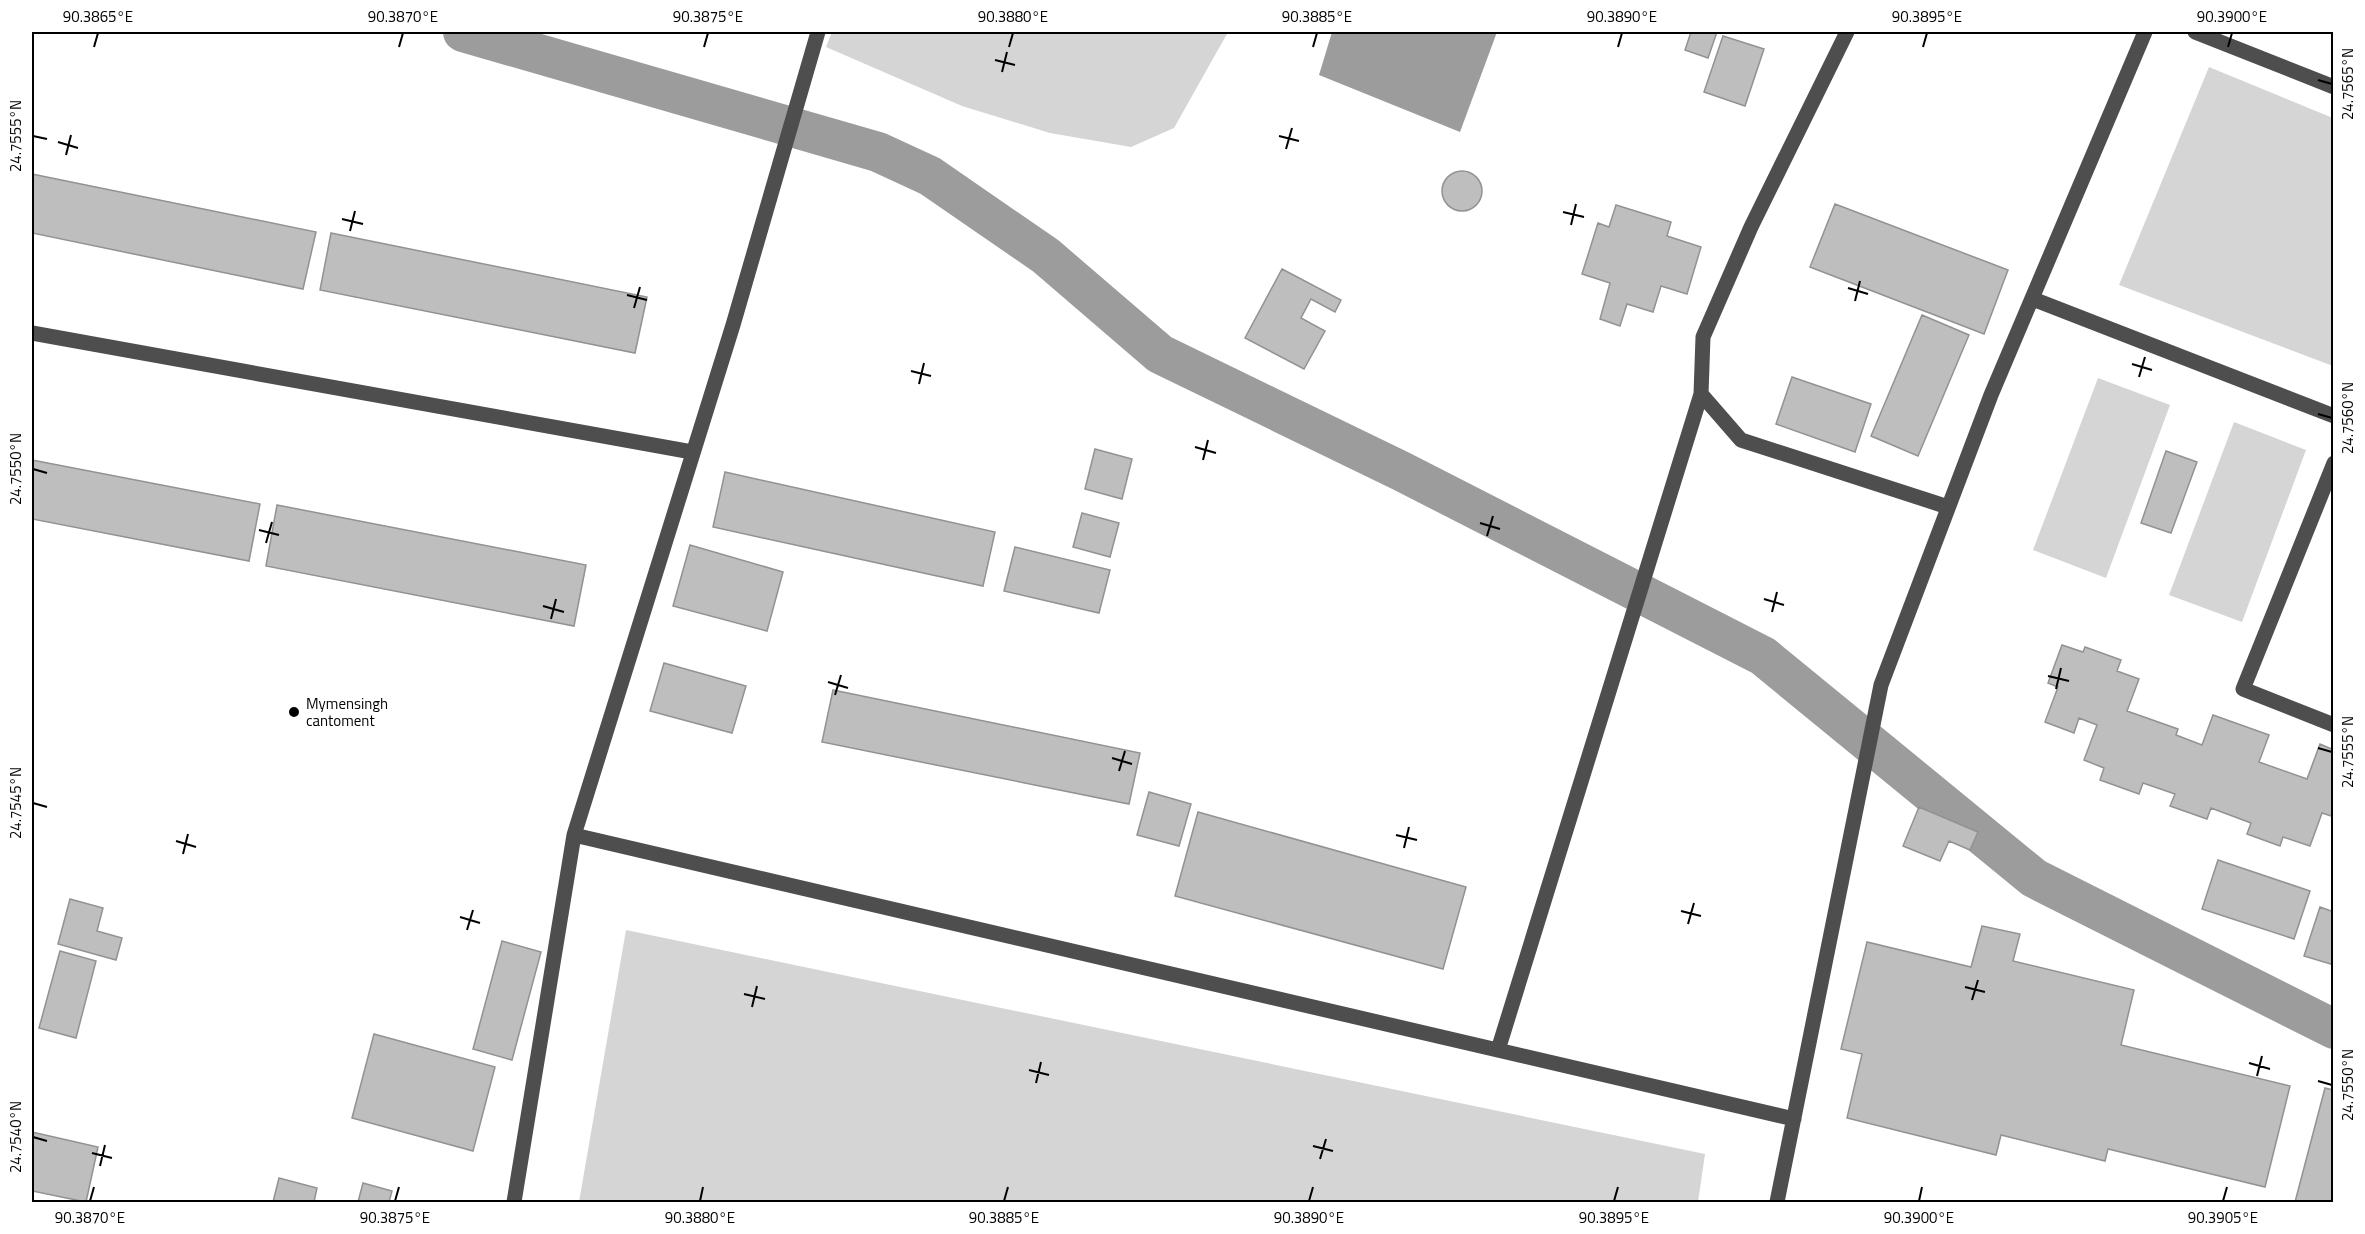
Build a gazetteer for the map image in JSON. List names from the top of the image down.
{
  "places": ["Mymensingh cantoment"],
  "coordinates": [
    "90.3865°E",
    "90.3870°E",
    "90.3875°E",
    "90.3880°E",
    "90.3885°E",
    "90.3890°E",
    "90.3895°E",
    "90.3900°E",
    "24.7565°N",
    "24.7555°N",
    "24.7560°N",
    "24.7550°N",
    "24.7545°N",
    "24.7540°N",
    "90.3905°E"
  ]
}
